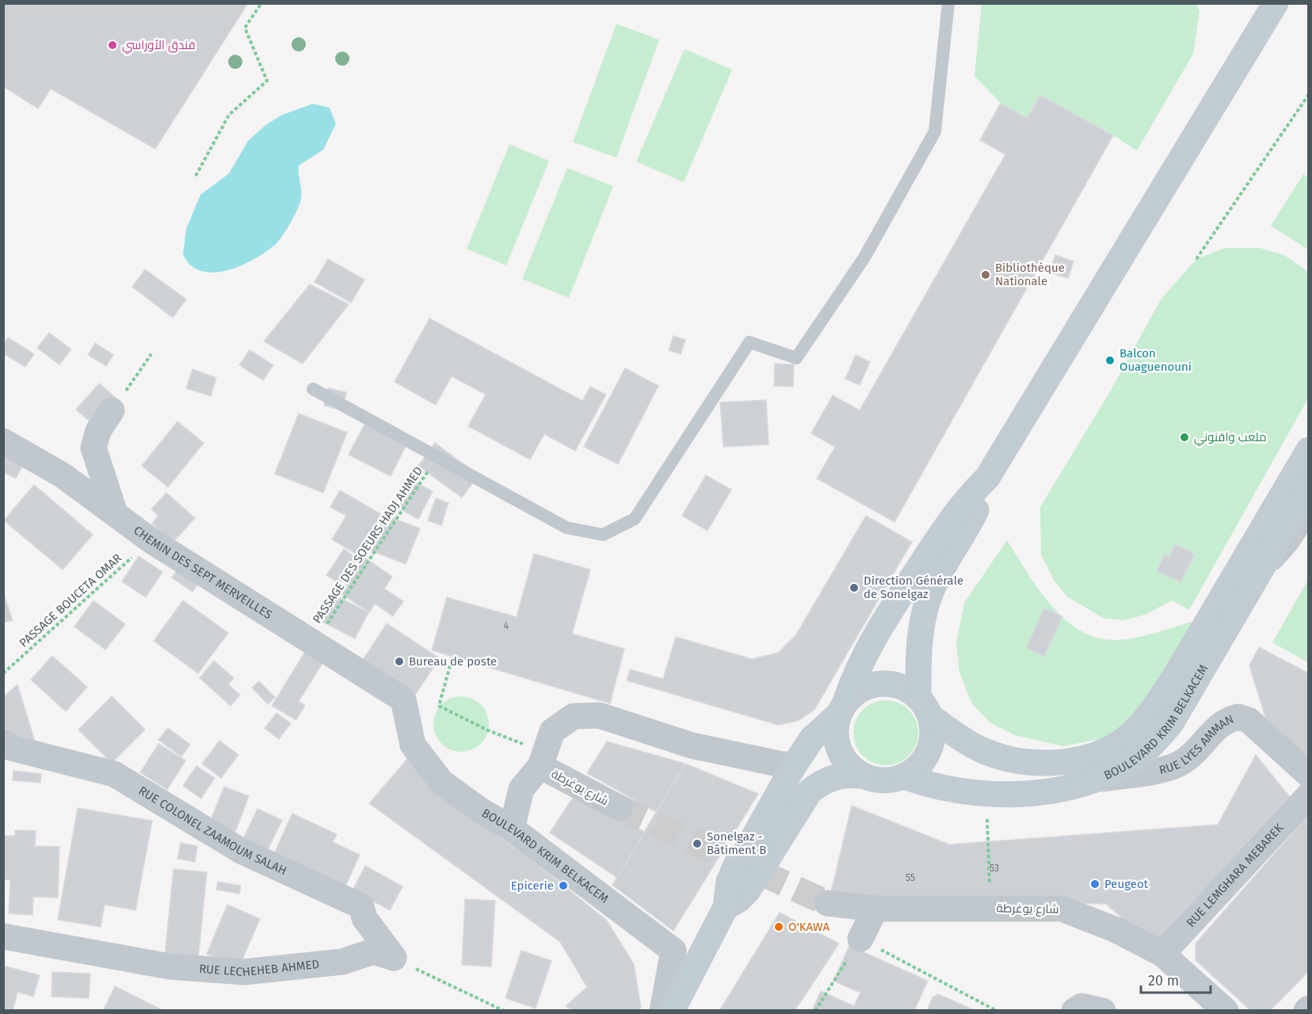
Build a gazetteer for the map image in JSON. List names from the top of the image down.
{
  "streets": {
    "main road": ["BOULEVARD KRIM BELKACEM"],
    "street": [
      "CHEMIN DES SEPT MERVEILLES",
      "RUE LYES AMMAN",
      "شارع يوغرطة",
      "RUE COLONEL ZAAMOUM SALAH",
      "RUE LEMGHARA MEBAREK",
      "RUE LECHEHEB AHMED"
    ],
    "path": ["PASSAGE DES SOEURS HADJ AHMED", "PASSAGE BOUCETA OMAR"]
  },
  "crossings": [
    ["PASSAGE DES SOEURS HADJ AHMED", "CHEMIN DES SEPT MERVEILLES"],
    ["CHEMIN DES SEPT MERVEILLES", "PASSAGE BOUCETA OMAR"],
    ["CHEMIN DES SEPT MERVEILLES", "BOULEVARD KRIM BELKACEM"],
    ["BOULEVARD KRIM BELKACEM", "RUE LYES AMMAN"],
    ["شارع يوغرطة", "RUE LEMGHARA MEBAREK"],
    ["RUE COLONEL ZAAMOUM SALAH", "RUE LECHEHEB AHMED"]
  ],
  "places": [
    "فندق الأوراسي",
    "Bibliothèque Nationale",
    "Balcon Ouaguenouni",
    "ملعب واقنوني",
    "Direction Générale de Sonelgaz",
    "Bureau de poste",
    "Sonelgaz - Bâtiment B",
    "Peugeot",
    "Epicerie",
    "O'KAWA"
  ],
  "house_numbers": ["4", "53", "55"],
  "scale_bar": "20 m"
}
